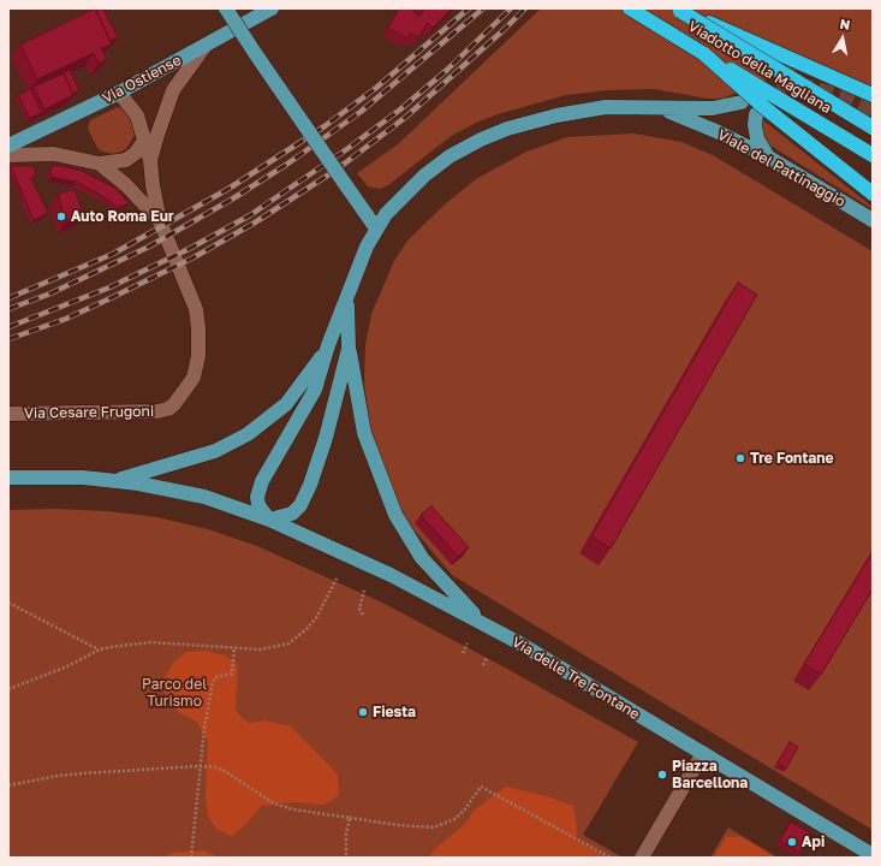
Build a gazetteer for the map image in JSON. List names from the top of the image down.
{
  "streets": {
    "highway": ["Viadotto della Magliana"],
    "main road": ["Via Ostiense", "Viale del Pattinaggio", "Via delle Tre Fontane"],
    "street": ["Via Cesare Frugoni"]
  },
  "parks": ["Parco del Turismo"],
  "places": [
    "Auto Roma Eur",
    "Tre Fontane",
    "Fiesta",
    "Piazza Barcellona",
    "Api"
  ],
  "north": "top"
}
